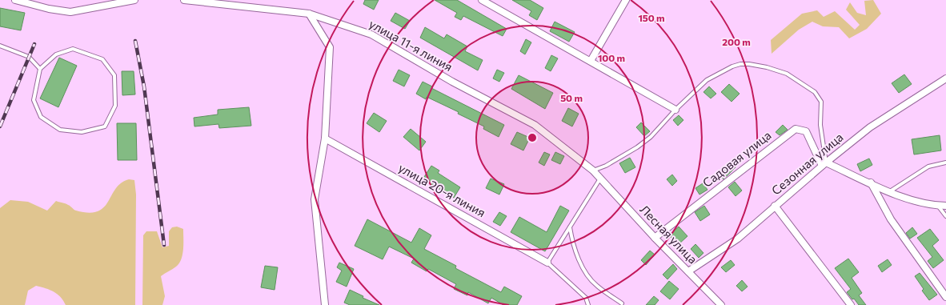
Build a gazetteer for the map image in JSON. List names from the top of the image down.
{
  "streets": {
    "street": [
      "улица 11-я линия",
      "Садовая улица",
      "Сезонная улица",
      "улица 20-я линия",
      "Лесная улица"
    ]
  },
  "crossings": [
    ["улица 11-я линия", "Лесная улица"],
    ["Садовая улица", "Сезонная улица"],
    ["Садовая улица", "Лесная улица"],
    ["Сезонная улица", "Лесная улица"]
  ],
  "rings": [
    "150 m",
    "200 m",
    "100 m",
    "50 m"
  ]
}
